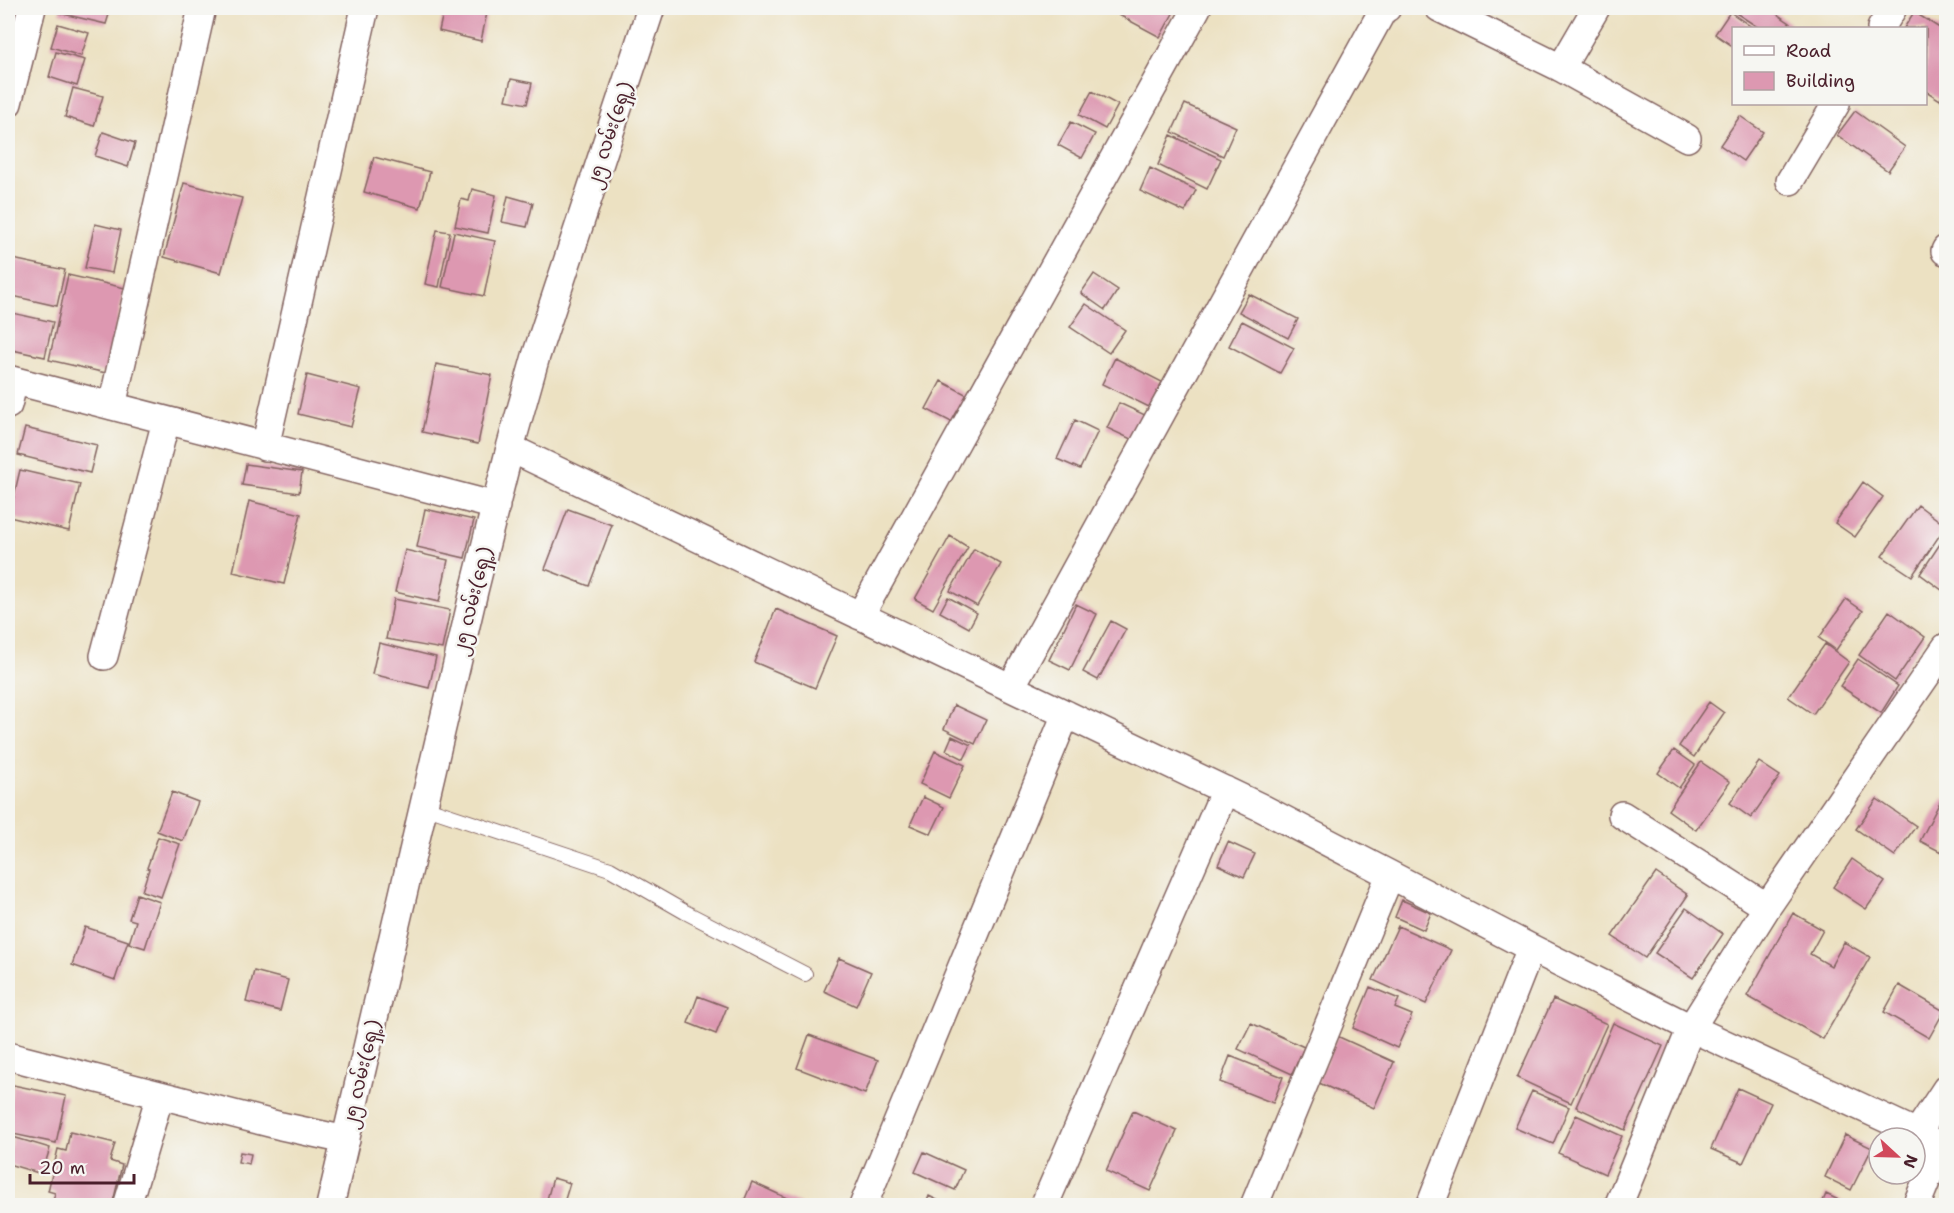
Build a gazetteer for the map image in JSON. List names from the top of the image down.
{
  "streets": {
    "street": ["၂၅ လမ်း(ရှေ့)"]
  },
  "legend": ["Road", "Building"],
  "scale_bar": "20 m",
  "north": "right"
}
